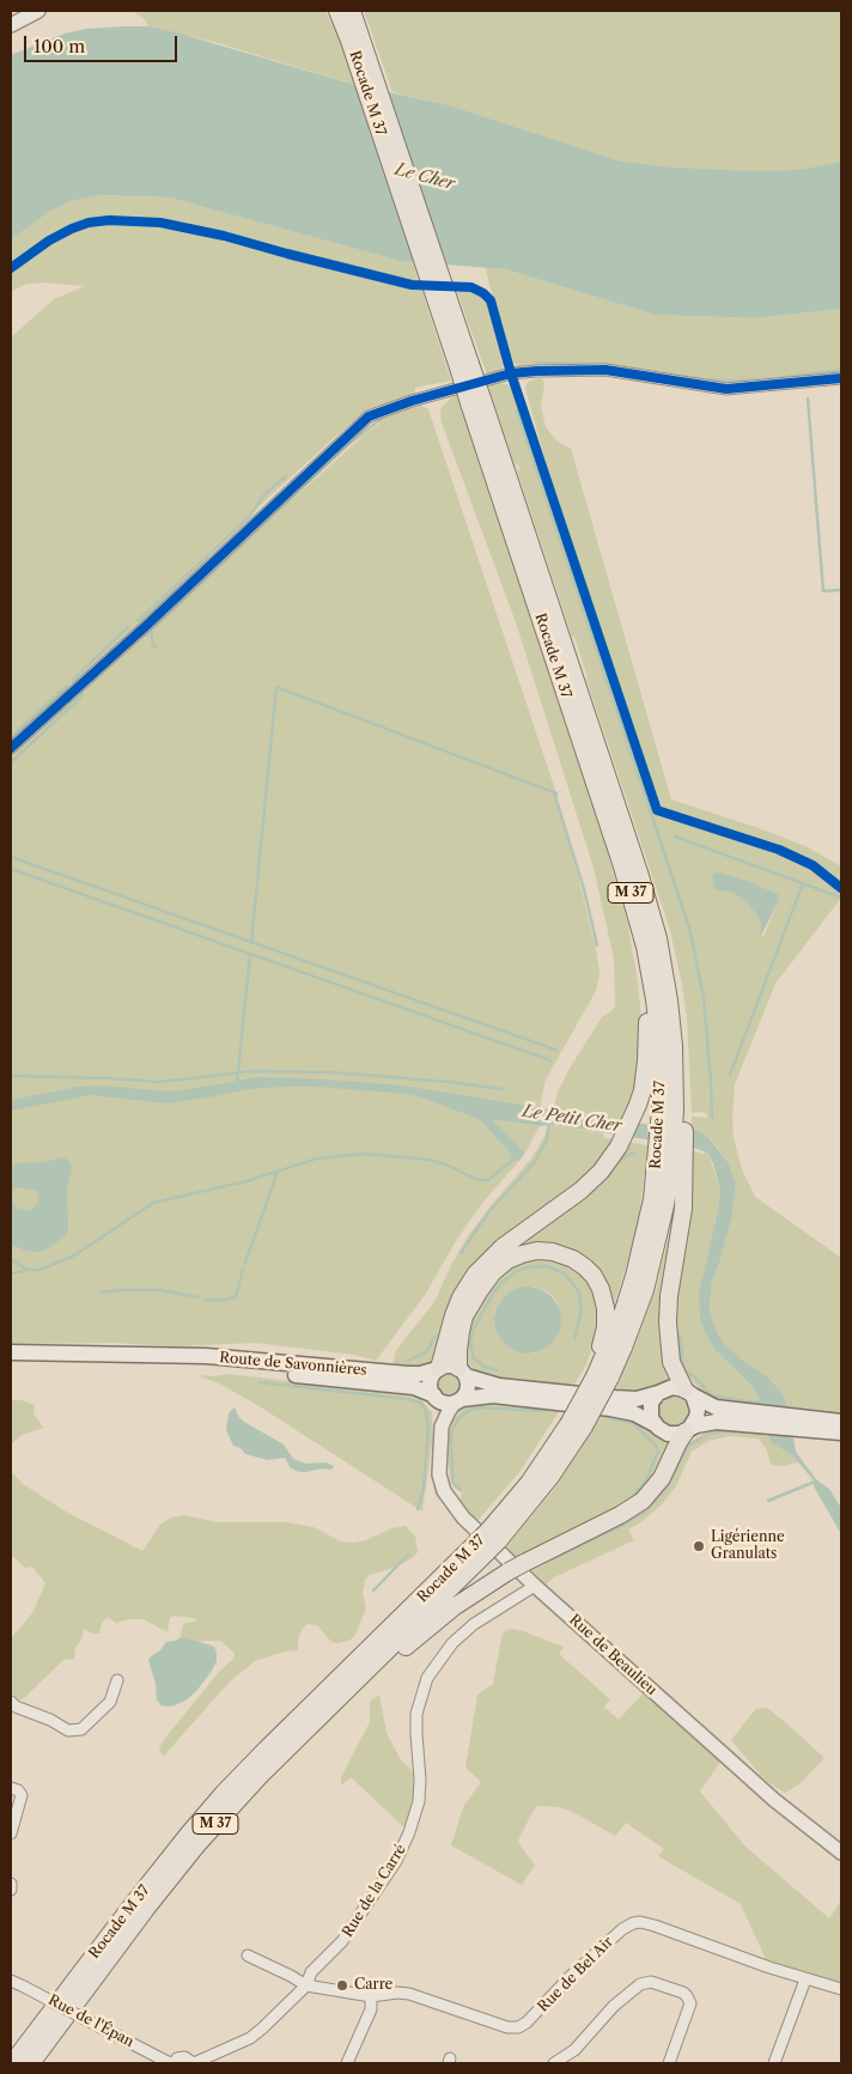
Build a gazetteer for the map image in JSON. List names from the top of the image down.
{
  "streets": {
    "highway": ["Rocade M 37", "M 37"],
    "main road": ["Route de Savonnières"],
    "street": [
      "Rue de Beaulieu",
      "Rue de la Carré",
      "Rue de Bel Air",
      "Rue de l'Épan"
    ]
  },
  "crossings": [
    ["Route de Savonnières", "Rue de Beaulieu"],
    ["Rue de Beaulieu", "Rue de la Carré"],
    ["Rue de la Carré", "Rue de Bel Air"]
  ],
  "water": ["Le Cher", "Le Petit Cher"],
  "places": ["Ligérienne Granulats", "Carre"],
  "scale_bar": "100 m"
}
